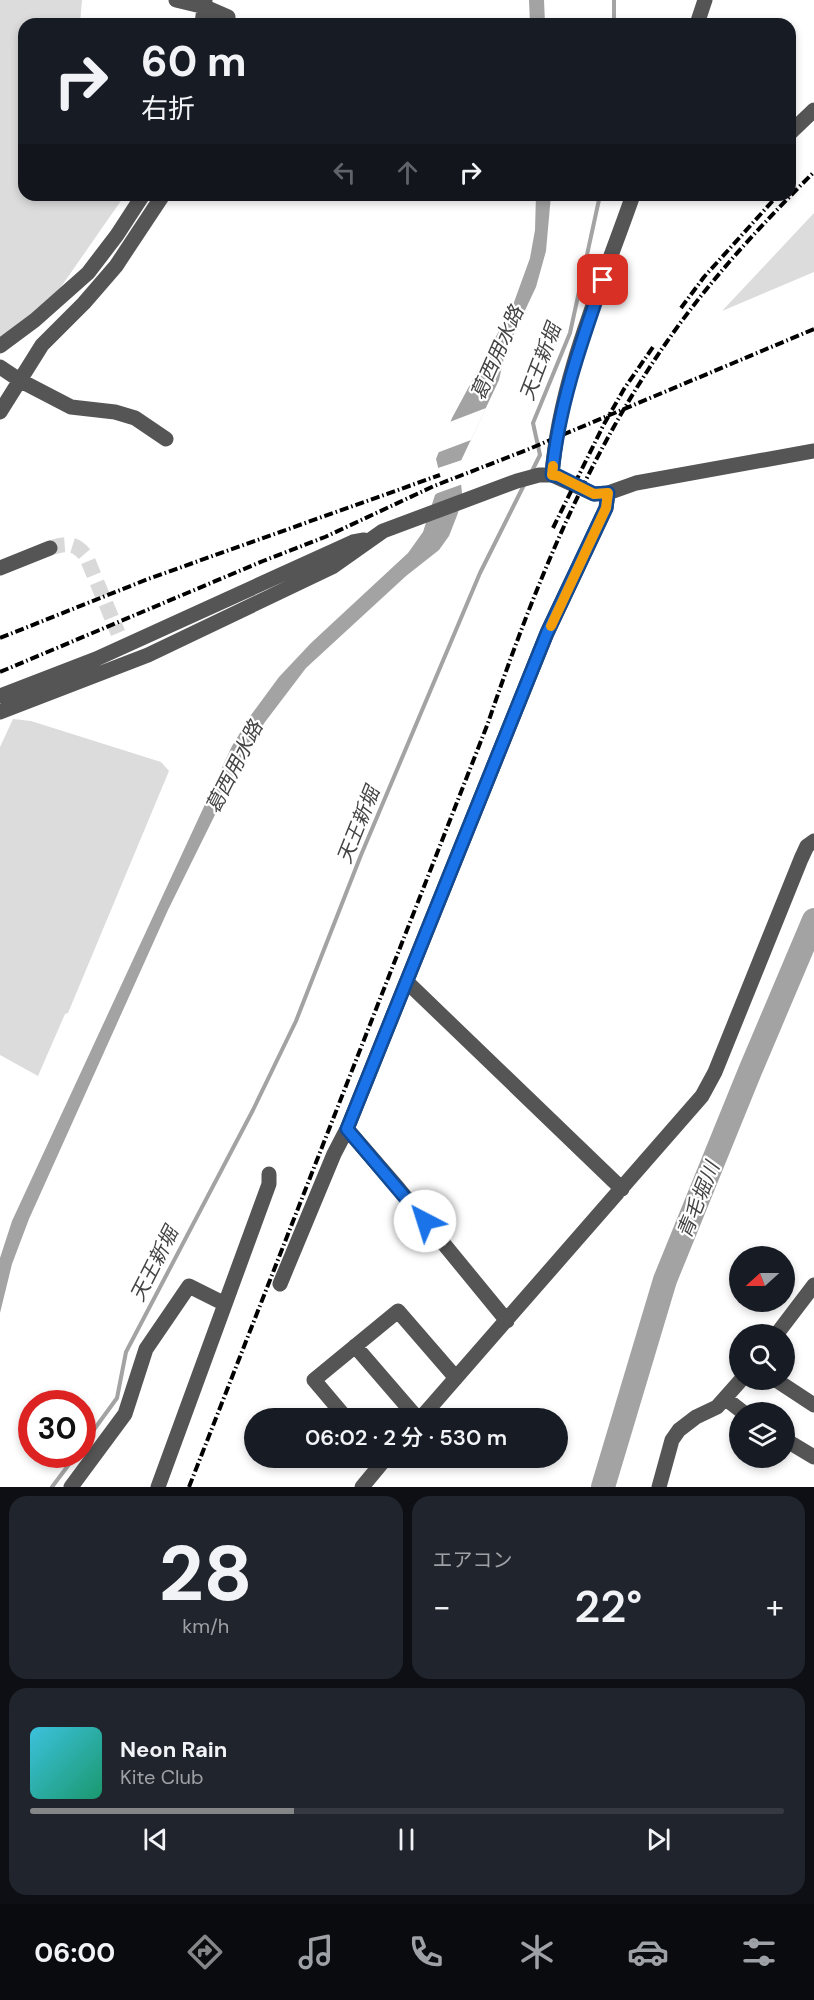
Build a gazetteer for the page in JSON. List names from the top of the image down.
{
  "water": ["葛西用水路", "天王新堀", "青毛堀川"],
  "north": "left",
  "page": {
    "turn": ["60 m", "右折"],
    "limit": "30",
    "trip": "06:02 · 2 分 · 530 m",
    "tile": [
      ["28", "km/h"],
      "エアコン"
    ],
    "heat": ["−", "22°", "+"],
    "song": ["Neon Rain", "Kite Club"],
    "tabs": "06:00"
  }
}
